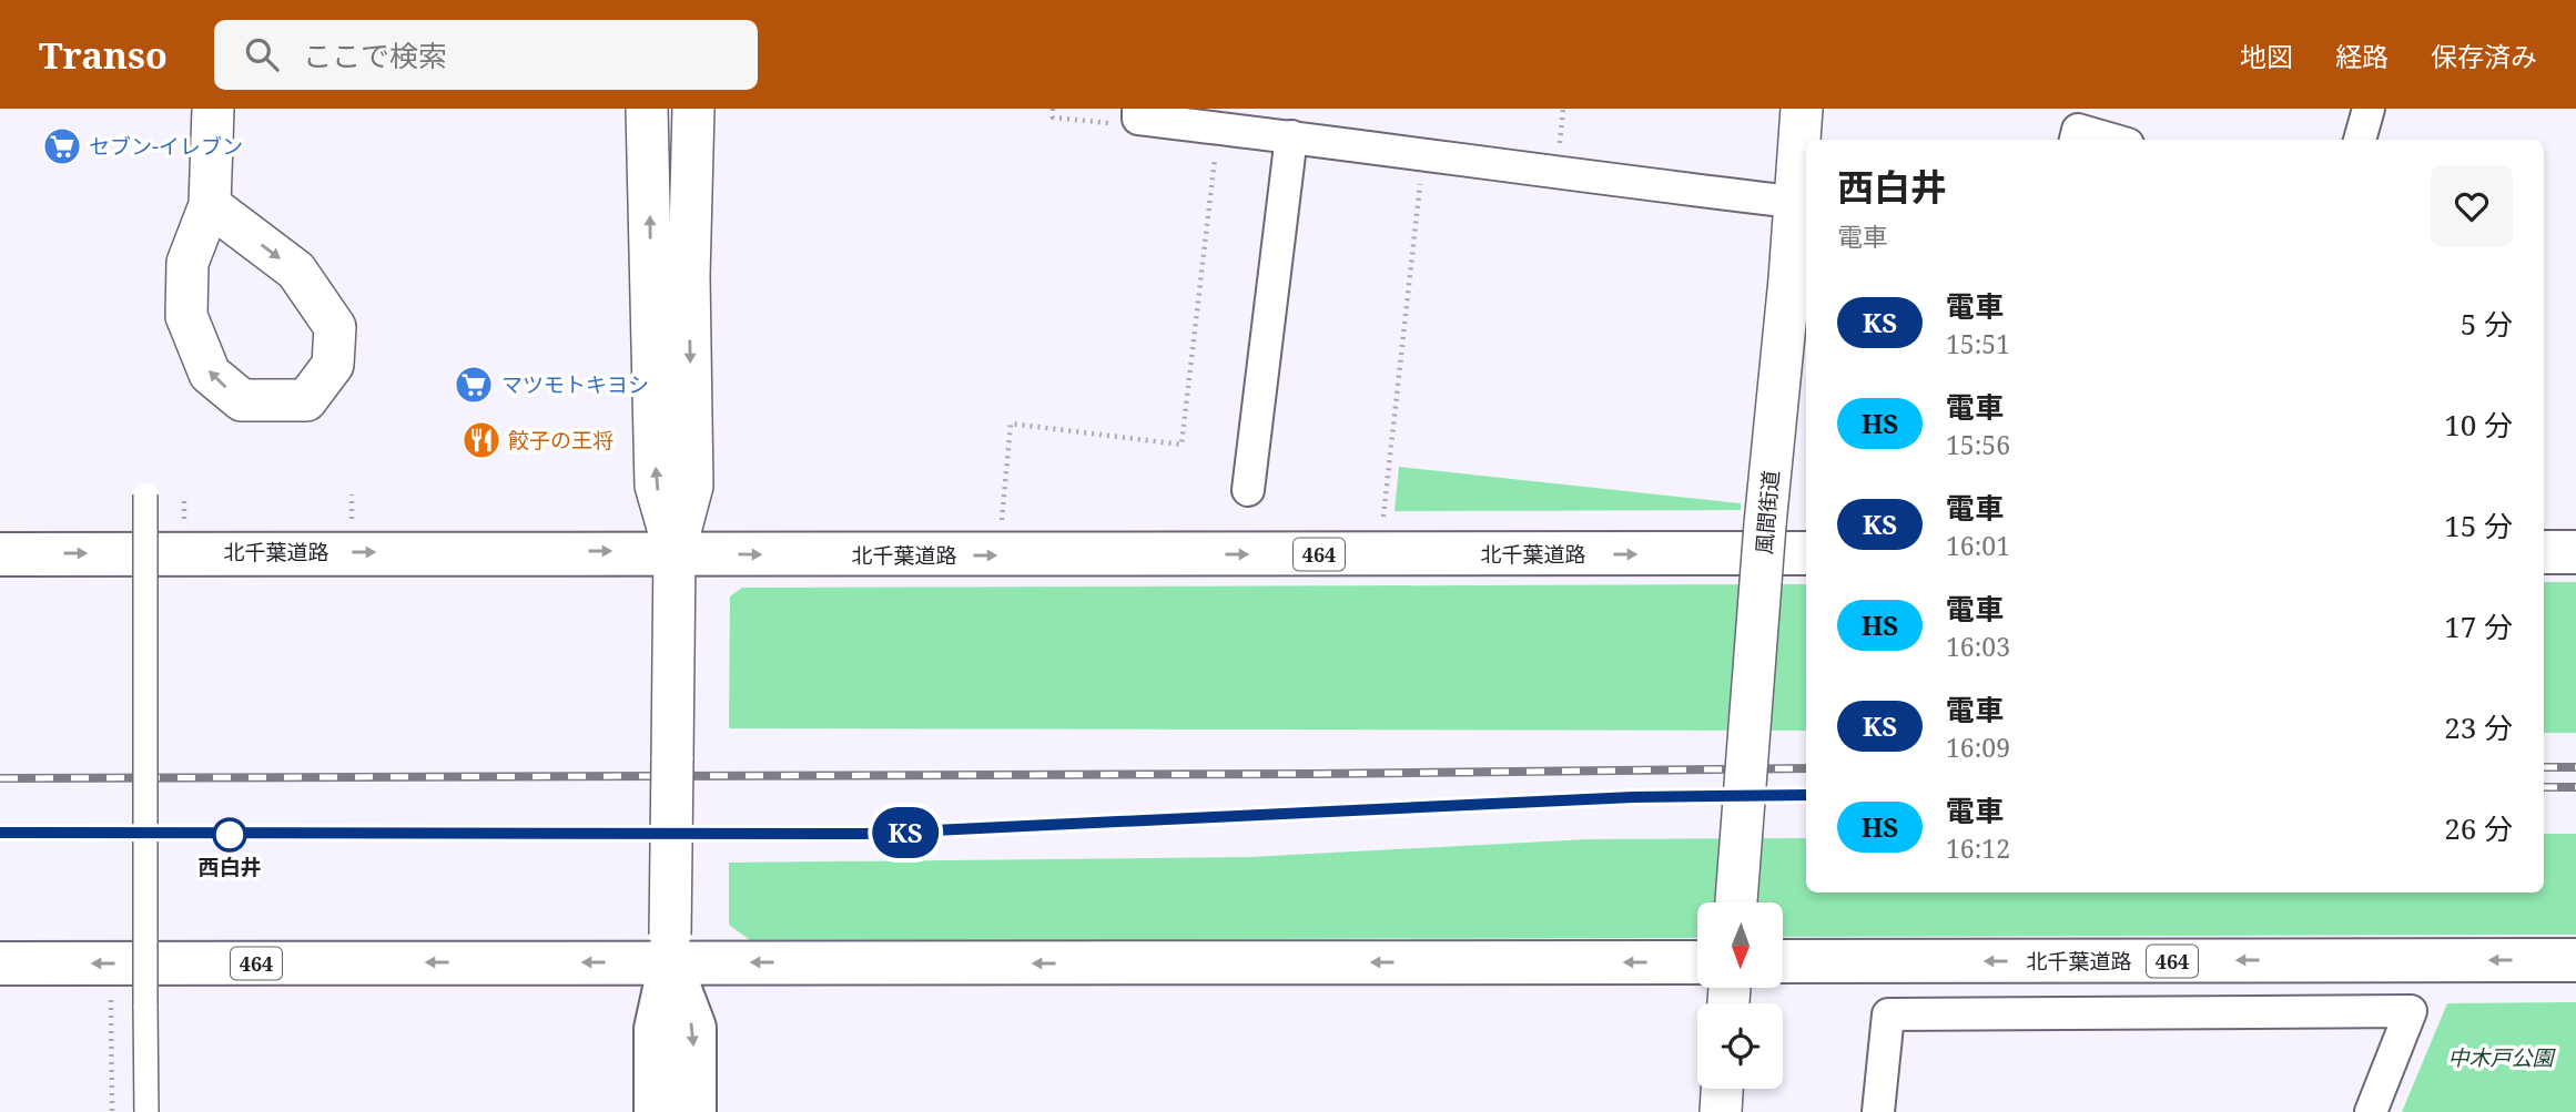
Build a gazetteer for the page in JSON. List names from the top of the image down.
{
  "streets": {
    "main road": ["北千葉道路", "464"],
    "street": ["風間街道"]
  },
  "parks": ["中木戸公園"],
  "places": {
    "supermarket": ["セブン-イレブン", "マツモトキヨシ"],
    "restaurant": ["餃子の王将"],
    "other": ["西白井"]
  },
  "north": "bottom",
  "page": {
    "header": "Transo",
    "search": "ここで検索",
    "nav": ["地図", "経路", "保存済み"],
    "on_map": "KS",
    "heading": ["西白井", "電車"],
    "list": [
      {
        "mark": "KS",
        "name": "電車",
        "note": "15:51",
        "value": "5 分"
      },
      {
        "mark": "HS",
        "name": "電車",
        "note": "15:56",
        "value": "10 分"
      },
      {
        "mark": "KS",
        "name": "電車",
        "note": "16:01",
        "value": "15 分"
      },
      {
        "mark": "HS",
        "name": "電車",
        "note": "16:03",
        "value": "17 分"
      },
      {
        "mark": "KS",
        "name": "電車",
        "note": "16:09",
        "value": "23 分"
      },
      {
        "mark": "HS",
        "name": "電車",
        "note": "16:12",
        "value": "26 分"
      }
    ]
  }
}
